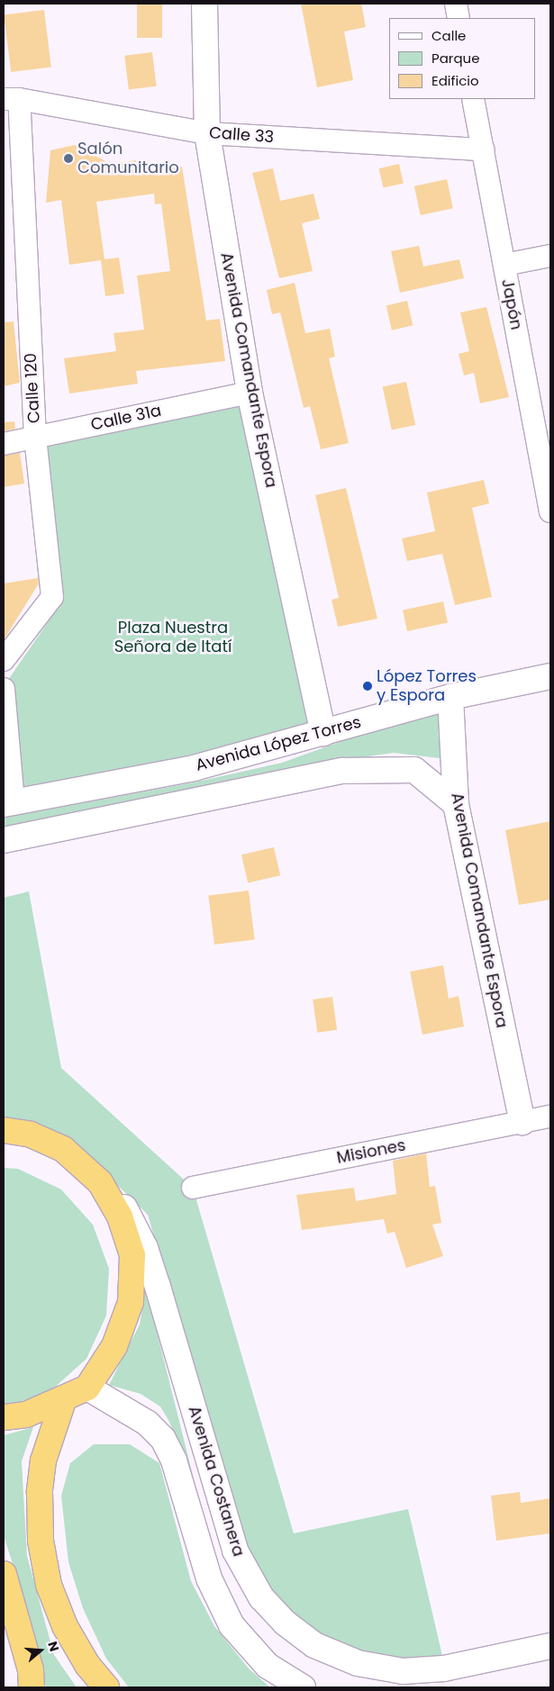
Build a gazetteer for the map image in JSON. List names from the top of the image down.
{
  "streets": {
    "main road": ["Avenida Comandante Espora", "Avenida López Torres", "Avenida Costanera"],
    "street": [
      "Calle 33",
      "Japón",
      "Calle 120",
      "Calle 31a",
      "Misiones"
    ]
  },
  "crossings": [
    ["Calle 33", "Japón"],
    ["Calle 33", "Avenida Comandante Espora"],
    ["Calle 33", "Calle 120"],
    ["Avenida Comandante Espora", "Calle 31a"],
    ["Avenida Comandante Espora", "Avenida López Torres"],
    ["Avenida Comandante Espora", "Misiones"],
    ["Calle 120", "Calle 31a"]
  ],
  "parks": ["Plaza Nuestra Señora de Itatí"],
  "places": ["Salón Comunitario", "López Torres y Espora"],
  "legend": ["Calle", "Parque", "Edificio"],
  "north": "right"
}
